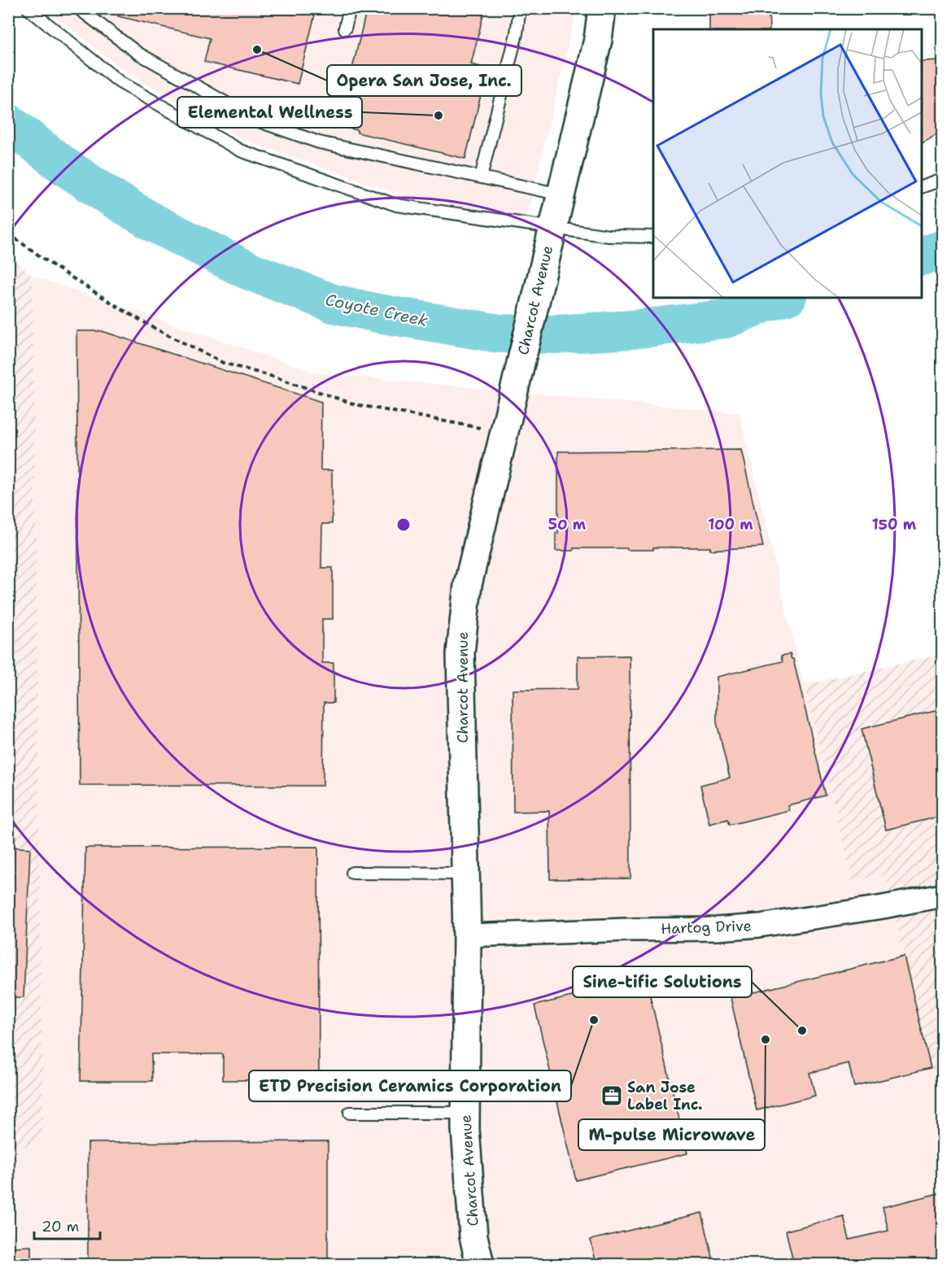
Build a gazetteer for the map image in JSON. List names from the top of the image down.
{
  "streets": {
    "street": ["Charcot Avenue", "Hartog Drive"]
  },
  "crossings": [
    ["Charcot Avenue", "Hartog Drive"]
  ],
  "water": ["Coyote Creek"],
  "places": {
    "other": [
      "Opera San Jose, Inc.",
      "Elemental Wellness",
      "ETD Precision Ceramics Corporation",
      "Sine-tific Solutions",
      "M-pulse Microwave"
    ],
    "office": ["San Jose Label Inc."]
  },
  "scale_bar": "20 m",
  "rings": ["50 m", "100 m", "150 m"]
}
